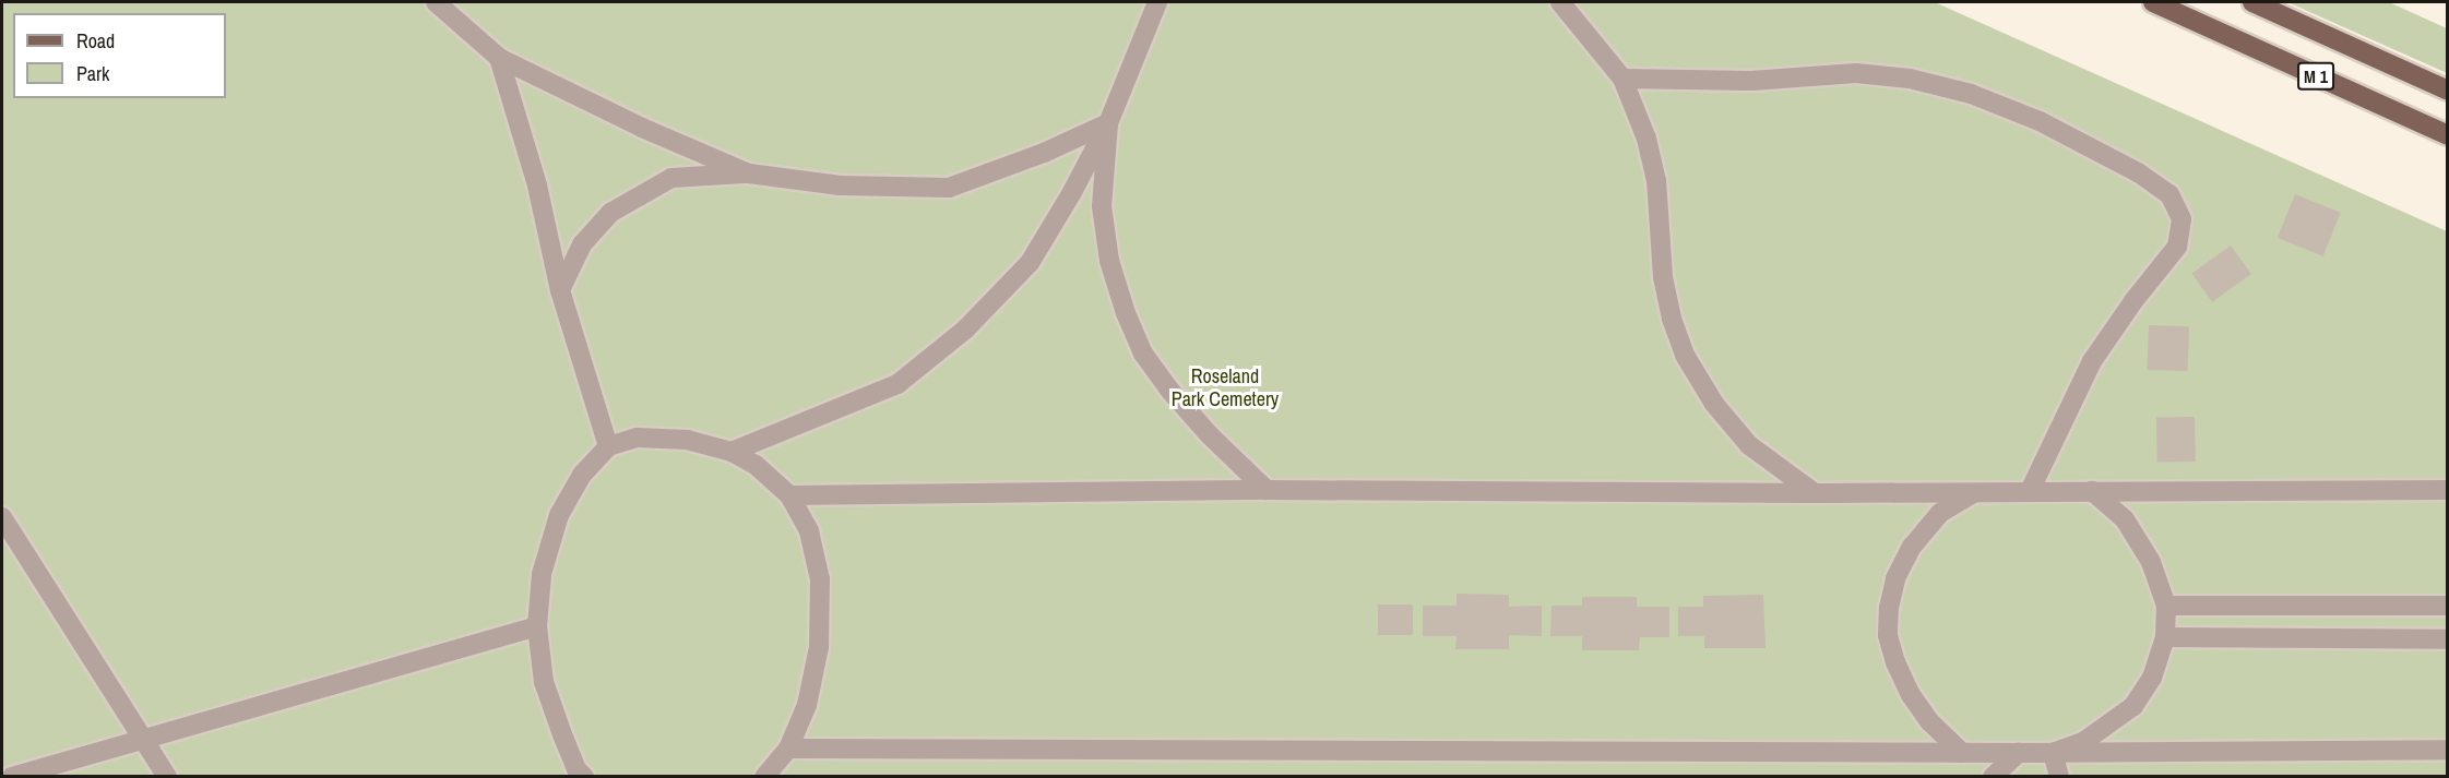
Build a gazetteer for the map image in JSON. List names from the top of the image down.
{
  "streets": {
    "main road": ["M 1"]
  },
  "parks": ["Roseland Park Cemetery"],
  "legend": ["Road", "Park"]
}
